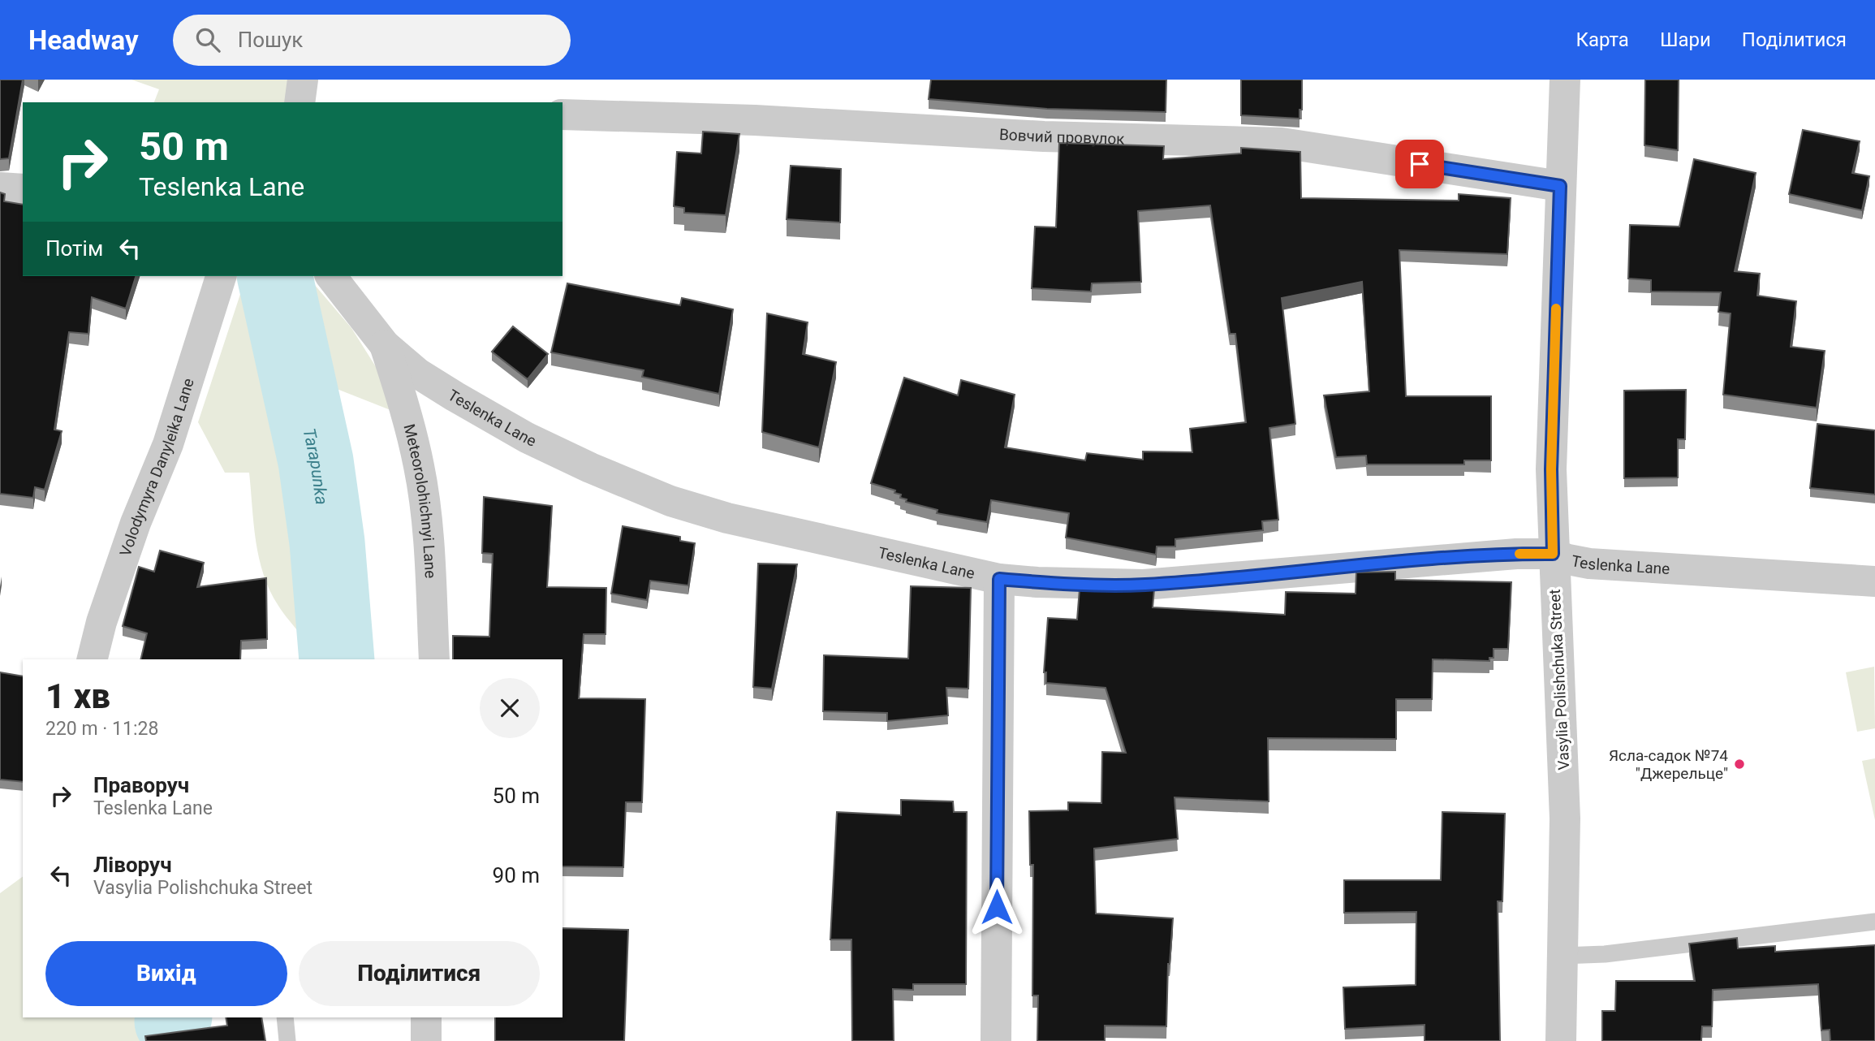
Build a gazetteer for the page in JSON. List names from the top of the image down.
{
  "streets": {
    "street": [
      "Вовчий провулок",
      "Teslenka Lane",
      "Volodymyra Danyleika Lane",
      "Meteorolohichnyi Lane",
      "Vasylia Polishchuka Street"
    ]
  },
  "crossings": [
    ["Вовчий провулок", "Vasylia Polishchuka Street"],
    ["Teslenka Lane", "Meteorolohichnyi Lane"],
    ["Teslenka Lane", "Vasylia Polishchuka Street"]
  ],
  "water": ["Tarapunka"],
  "places": ["Ясла-садок №74 \"Джерельце\""],
  "page": {
    "header": "Headway",
    "search": "Пошук",
    "nav": ["Карта", "Шари", "Поділитися"],
    "turn": ["50 m", "Teslenka Lane"],
    "then": "Потім",
    "heading": ["1 хв", "220 m · 11:28"],
    "list": [
      {
        "name": "Праворуч",
        "note": "Teslenka Lane",
        "value": "50 m"
      },
      {
        "name": "Ліворуч",
        "note": "Vasylia Polishchuka Street",
        "value": "90 m"
      }
    ],
    "buttons": ["Вихід", "Поділитися"]
  }
}
